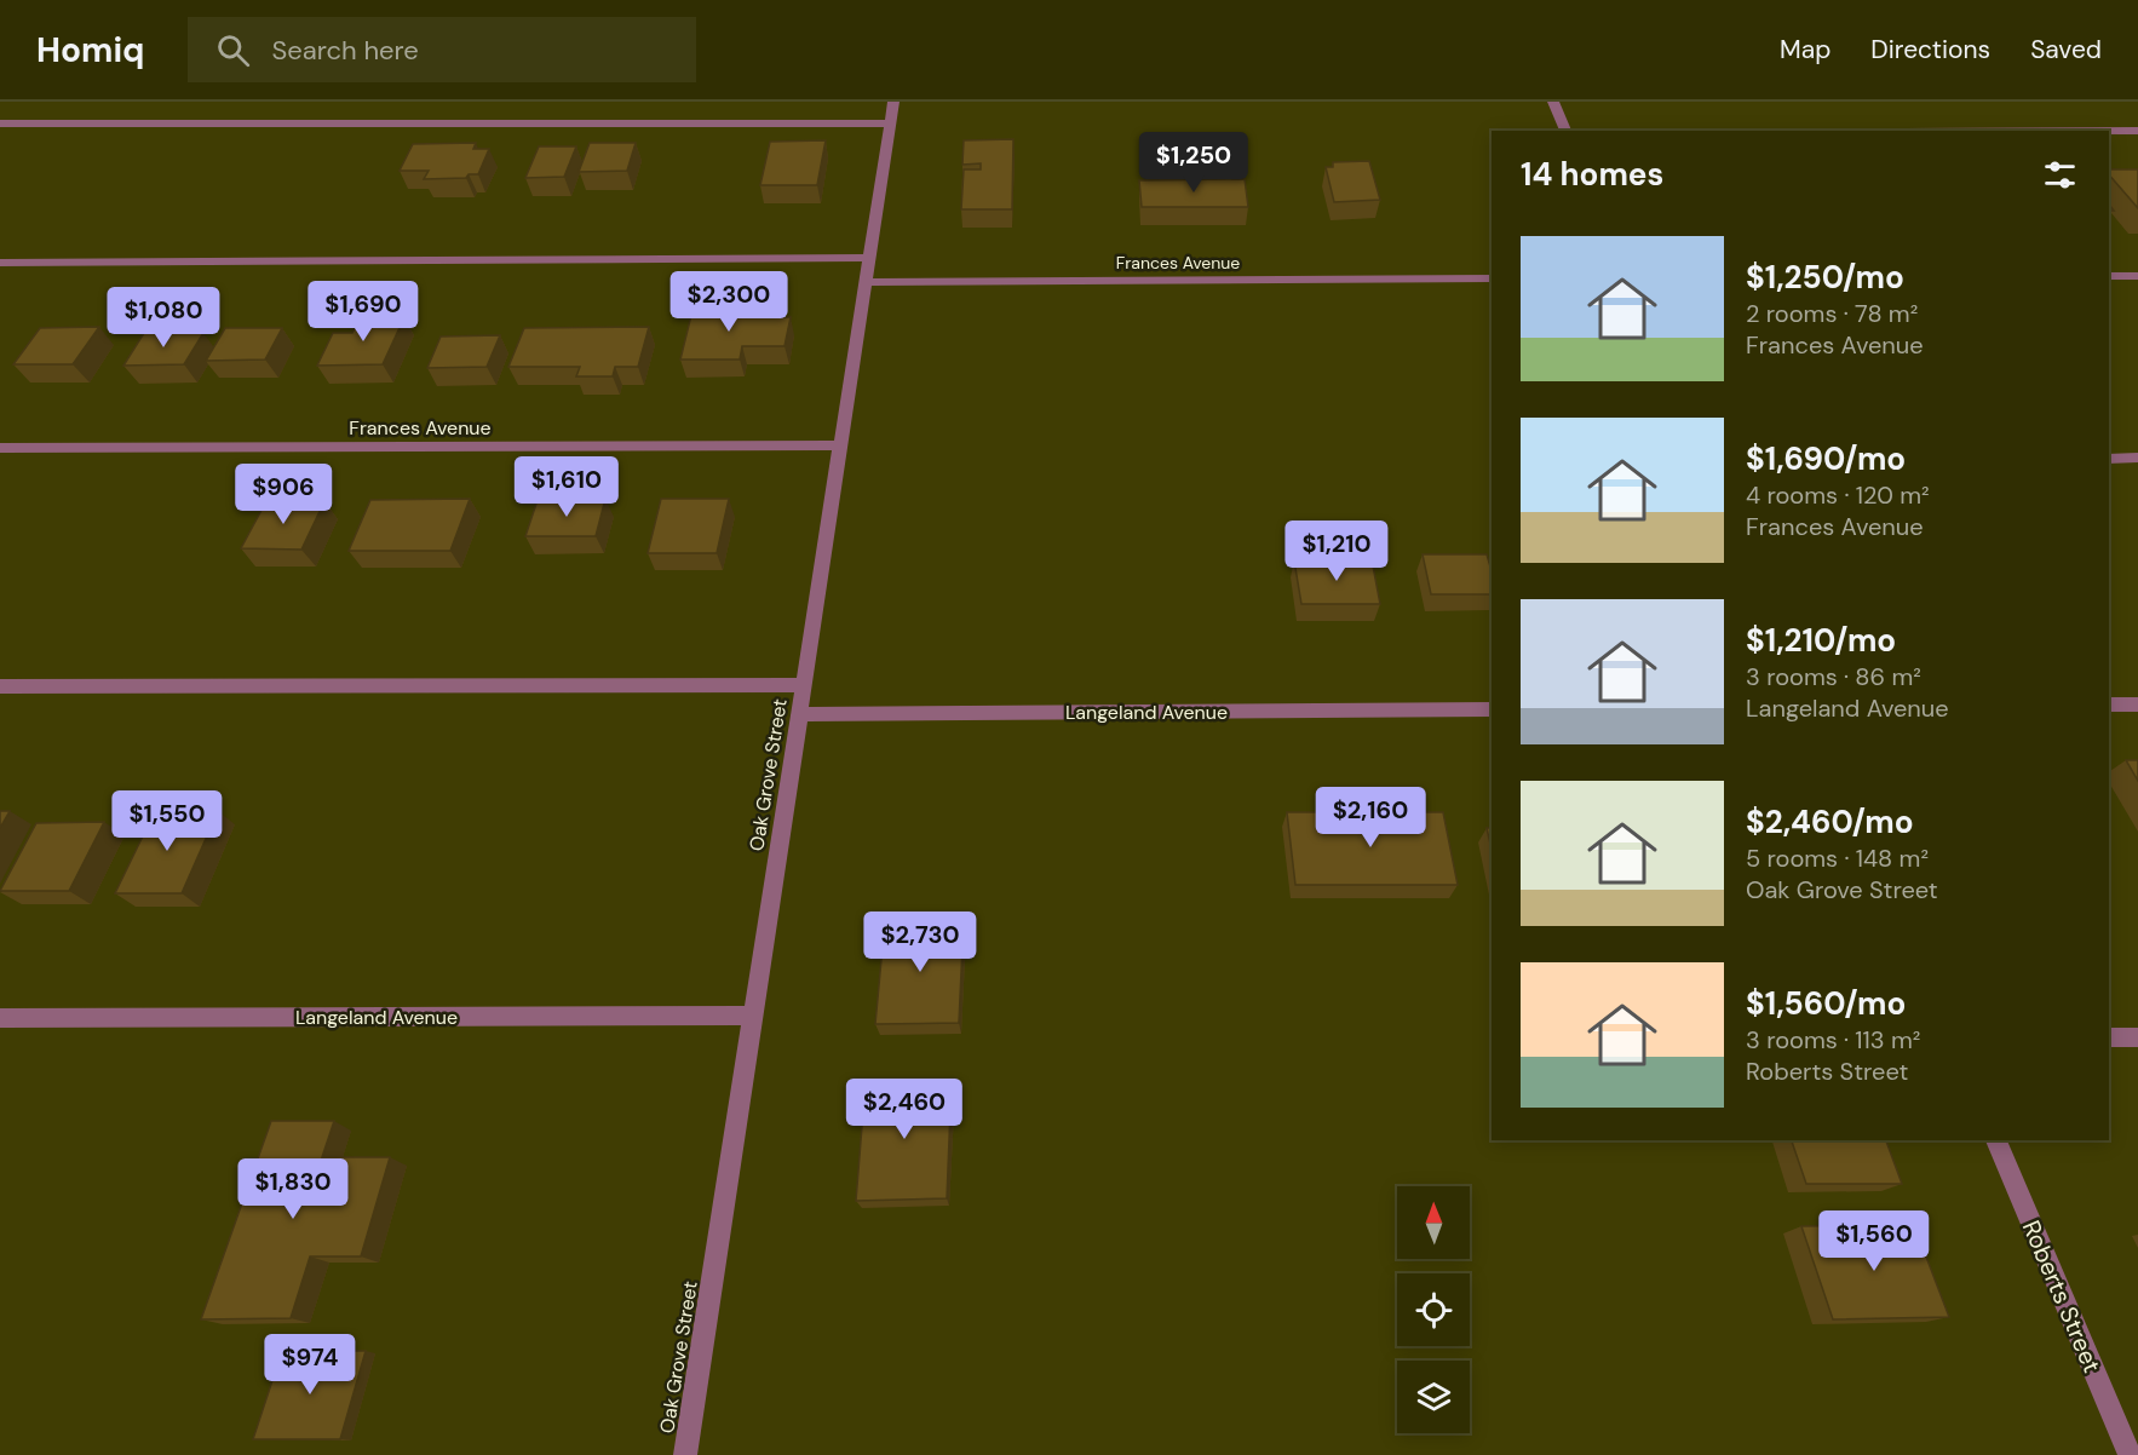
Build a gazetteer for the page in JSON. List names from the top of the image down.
{
  "streets": {
    "street": [
      "Frances Avenue",
      "Langeland Avenue",
      "Oak Grove Street",
      "Roberts Street"
    ]
  },
  "crossings": [
    ["Frances Avenue", "Oak Grove Street"],
    ["Langeland Avenue", "Oak Grove Street"]
  ],
  "north": "top",
  "page": {
    "header": "Homiq",
    "search": "Search here",
    "nav": ["Map", "Directions", "Saved"],
    "heading": "14 homes",
    "price": [
      "$1,250",
      "$2,300",
      "$1,690",
      "$1,080",
      "$1,610",
      "$906",
      "$1,210",
      "$2,160",
      "$1,550",
      "$2,730",
      "$2,460",
      "$1,830",
      "$1,560",
      "$974"
    ],
    "list": [
      {
        "name": "$1,250/mo",
        "note": "2 rooms · 78 m² · Frances Avenue"
      },
      {
        "name": "$1,690/mo",
        "note": "4 rooms · 120 m² · Frances Avenue"
      },
      {
        "name": "$1,210/mo",
        "note": "3 rooms · 86 m² · Langeland Avenue"
      },
      {
        "name": "$2,460/mo",
        "note": "5 rooms · 148 m² · Oak Grove Street"
      },
      {
        "name": "$1,560/mo",
        "note": "3 rooms · 113 m² · Roberts Street"
      }
    ]
  }
}
